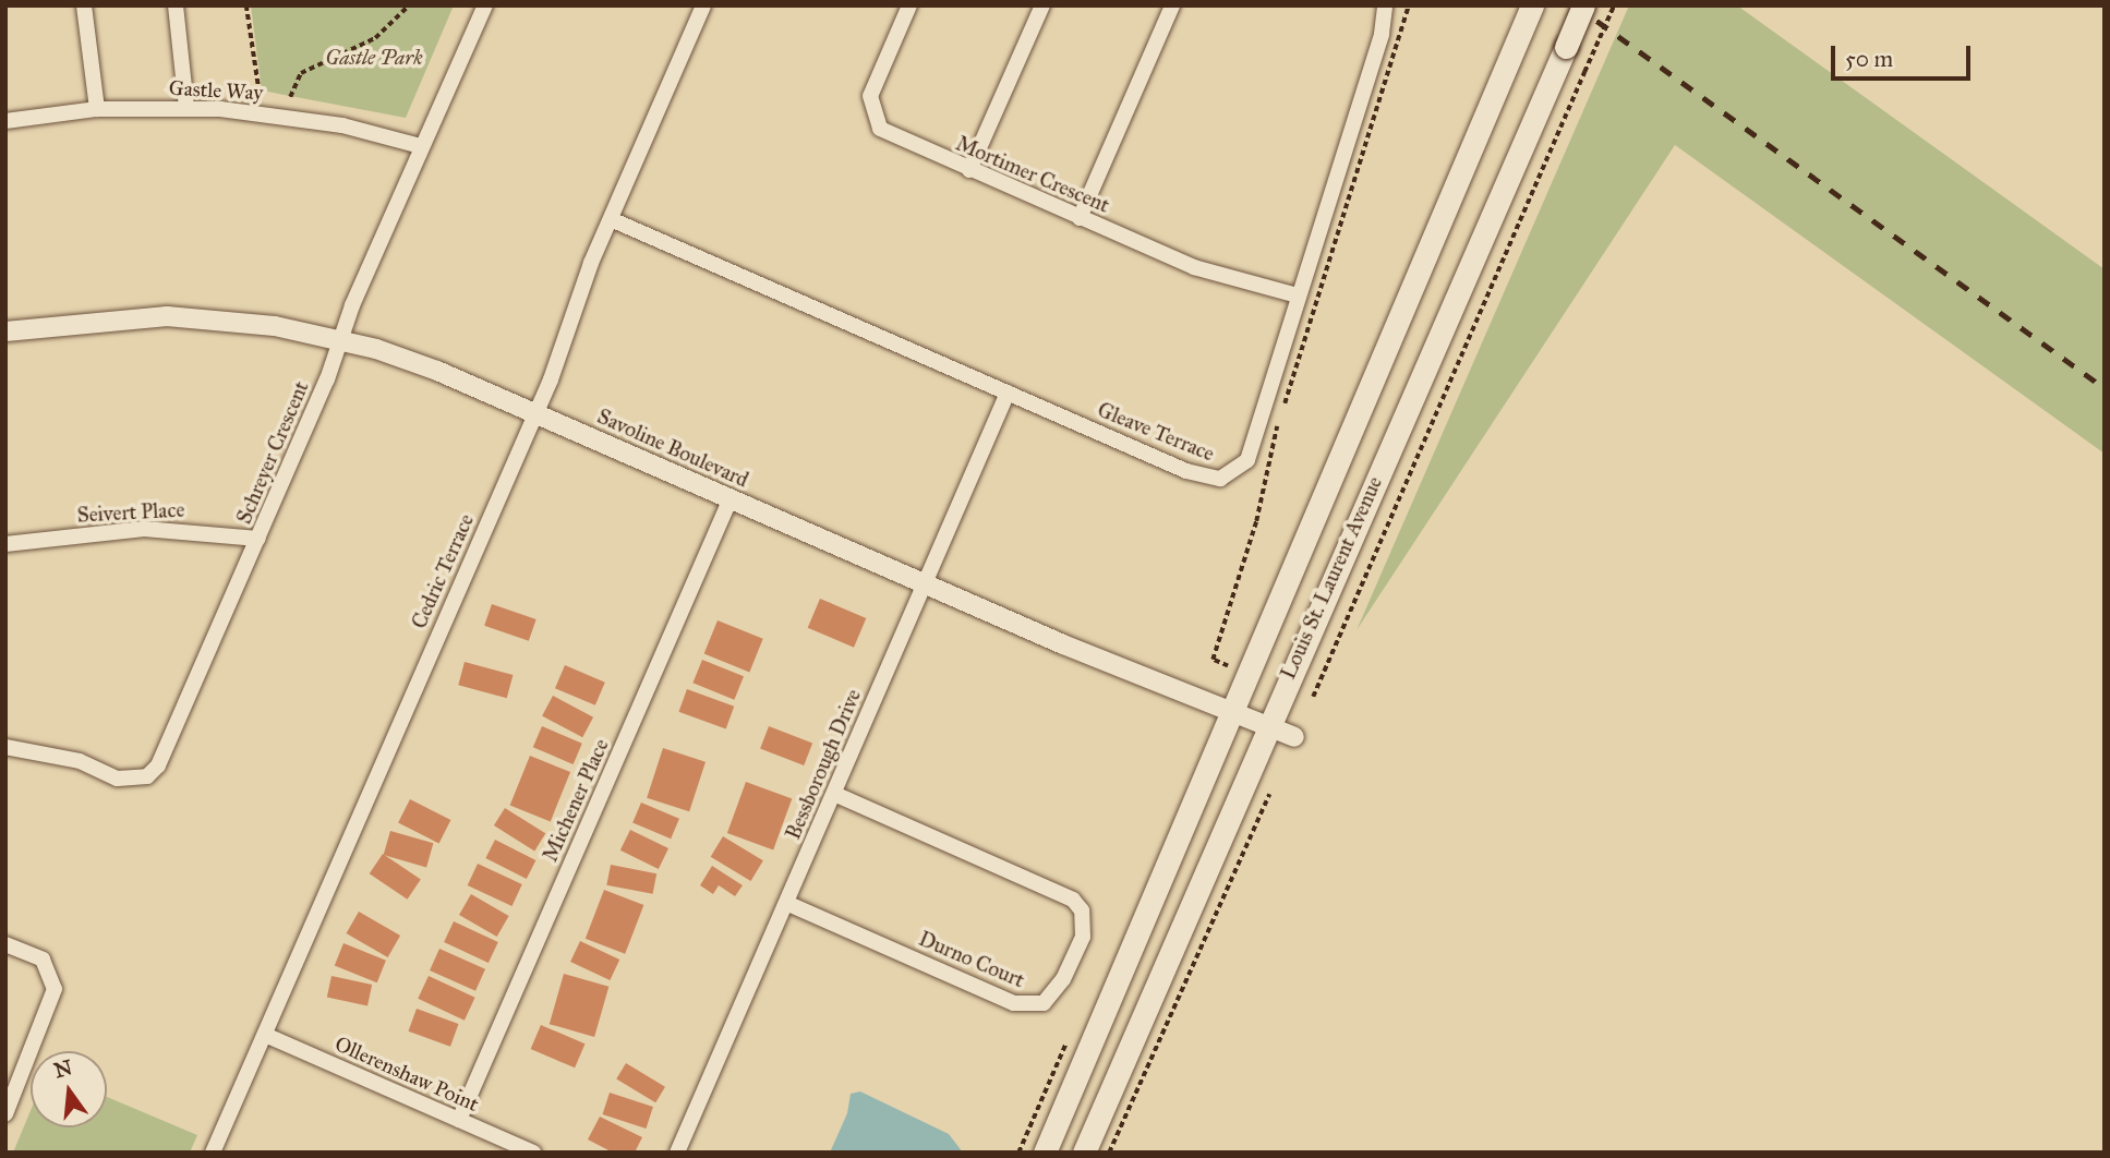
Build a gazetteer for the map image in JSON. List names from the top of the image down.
{
  "streets": {
    "main road": ["Louis St. Laurent Avenue"],
    "street": [
      "Gastle Way",
      "Mortimer Crescent",
      "Gleave Terrace",
      "Savoline Boulevard",
      "Schreyer Crescent",
      "Seivert Place",
      "Cedric Terrace",
      "Bessborough Drive",
      "Michener Place",
      "Durno Court",
      "Ollerenshaw Point"
    ]
  },
  "crossings": [
    ["Gastle Way", "Schreyer Crescent"],
    ["Mortimer Crescent", "Gleave Terrace"],
    ["Gleave Terrace", "Cedric Terrace"],
    ["Gleave Terrace", "Bessborough Drive"],
    ["Savoline Boulevard", "Schreyer Crescent"],
    ["Savoline Boulevard", "Cedric Terrace"],
    ["Savoline Boulevard", "Louis St. Laurent Avenue"],
    ["Savoline Boulevard", "Bessborough Drive"],
    ["Savoline Boulevard", "Michener Place"],
    ["Schreyer Crescent", "Seivert Place"],
    ["Cedric Terrace", "Ollerenshaw Point"],
    ["Bessborough Drive", "Durno Court"],
    ["Michener Place", "Ollerenshaw Point"]
  ],
  "parks": ["Gastle Park"],
  "scale_bar": "50 m",
  "north": "top"
}
